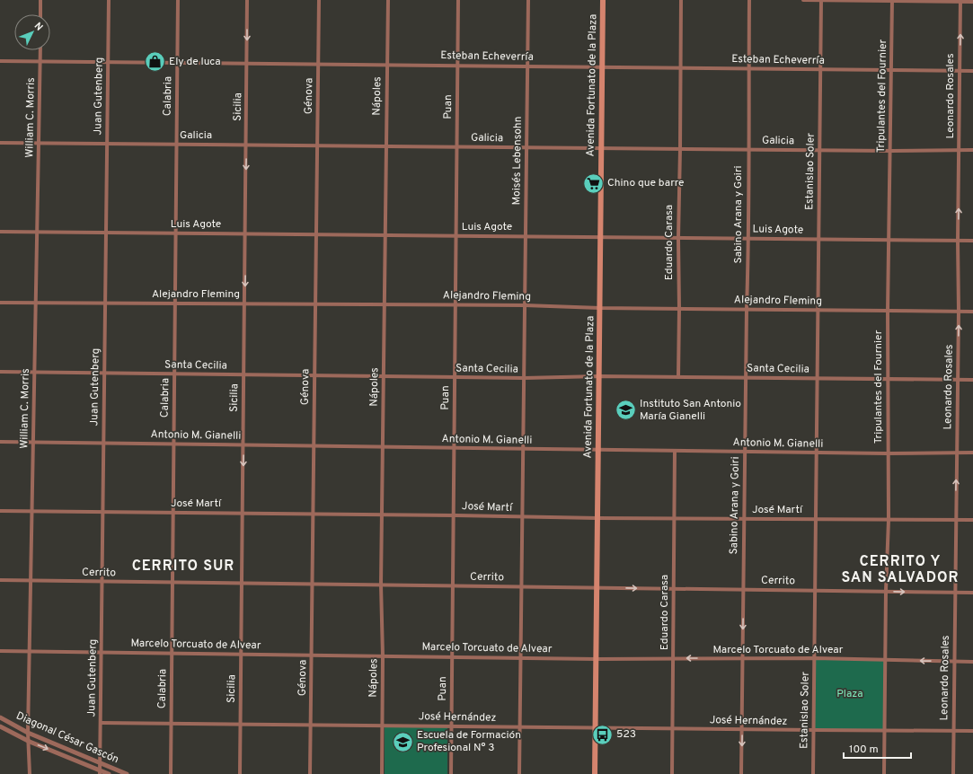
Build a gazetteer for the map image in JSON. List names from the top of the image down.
{
  "streets": {
    "main road": ["Avenida Fortunato de la Plaza"],
    "street": [
      "Esteban Echeverría",
      "Juan Gutenberg",
      "Calabria",
      "Génova",
      "Nápoles",
      "Tripulantes del Fournier",
      "Leonardo Rosales",
      "Sicilia",
      "Puan",
      "William C. Morris",
      "Galicia",
      "Moisés Lebensohn",
      "Estanislao Soler",
      "Sabino Arana y Goiri",
      "Luis Agote",
      "Eduardo Carasa",
      "Alejandro Fleming",
      "Santa Cecilia",
      "Antonio M. Gianelli",
      "José Martí",
      "Cerrito",
      "Marcelo Torcuato de Alvear",
      "José Hernández",
      "Diagonal César Gascón"
    ]
  },
  "crossings": [
    ["Esteban Echeverría", "Avenida Fortunato de la Plaza"],
    ["Esteban Echeverría", "Juan Gutenberg"],
    ["Esteban Echeverría", "Calabria"],
    ["Esteban Echeverría", "Génova"],
    ["Esteban Echeverría", "Nápoles"],
    ["Esteban Echeverría", "Tripulantes del Fournier"],
    ["Esteban Echeverría", "Leonardo Rosales"],
    ["Esteban Echeverría", "Sicilia"],
    ["Esteban Echeverría", "Puan"],
    ["Esteban Echeverría", "William C. Morris"],
    ["Esteban Echeverría", "Moisés Lebensohn"],
    ["Esteban Echeverría", "Estanislao Soler"],
    ["Esteban Echeverría", "Sabino Arana y Goiri"],
    ["Esteban Echeverría", "Eduardo Carasa"],
    ["Avenida Fortunato de la Plaza", "Galicia"],
    ["Avenida Fortunato de la Plaza", "Luis Agote"],
    ["Avenida Fortunato de la Plaza", "Alejandro Fleming"],
    ["Avenida Fortunato de la Plaza", "Santa Cecilia"],
    ["Avenida Fortunato de la Plaza", "Antonio M. Gianelli"],
    ["Avenida Fortunato de la Plaza", "José Martí"],
    ["Avenida Fortunato de la Plaza", "Cerrito"],
    ["Avenida Fortunato de la Plaza", "Marcelo Torcuato de Alvear"],
    ["Avenida Fortunato de la Plaza", "José Hernández"],
    ["Juan Gutenberg", "Galicia"],
    ["Juan Gutenberg", "Luis Agote"],
    ["Juan Gutenberg", "Alejandro Fleming"],
    ["Juan Gutenberg", "Santa Cecilia"],
    ["Juan Gutenberg", "Antonio M. Gianelli"],
    ["Juan Gutenberg", "José Martí"],
    ["Juan Gutenberg", "Cerrito"],
    ["Juan Gutenberg", "Marcelo Torcuato de Alvear"],
    ["Juan Gutenberg", "José Hernández"],
    ["Juan Gutenberg", "Diagonal César Gascón"],
    ["Calabria", "Galicia"],
    ["Calabria", "Luis Agote"],
    ["Calabria", "Alejandro Fleming"],
    ["Calabria", "Santa Cecilia"],
    ["Calabria", "Antonio M. Gianelli"],
    ["Calabria", "José Martí"],
    ["Calabria", "Cerrito"],
    ["Calabria", "Marcelo Torcuato de Alvear"],
    ["Calabria", "José Hernández"],
    ["Génova", "Galicia"],
    ["Génova", "Luis Agote"],
    ["Génova", "Alejandro Fleming"],
    ["Génova", "Santa Cecilia"],
    ["Génova", "Antonio M. Gianelli"],
    ["Génova", "José Martí"],
    ["Génova", "Cerrito"],
    ["Génova", "Marcelo Torcuato de Alvear"],
    ["Génova", "José Hernández"],
    ["Nápoles", "Galicia"],
    ["Nápoles", "Luis Agote"],
    ["Nápoles", "Alejandro Fleming"],
    ["Nápoles", "Santa Cecilia"],
    ["Nápoles", "Antonio M. Gianelli"],
    ["Nápoles", "José Martí"],
    ["Nápoles", "Cerrito"],
    ["Nápoles", "Marcelo Torcuato de Alvear"],
    ["Nápoles", "José Hernández"],
    ["Tripulantes del Fournier", "Galicia"],
    ["Tripulantes del Fournier", "Luis Agote"],
    ["Tripulantes del Fournier", "Alejandro Fleming"],
    ["Tripulantes del Fournier", "Santa Cecilia"],
    ["Tripulantes del Fournier", "Antonio M. Gianelli"],
    ["Tripulantes del Fournier", "José Martí"],
    ["Tripulantes del Fournier", "Cerrito"],
    ["Tripulantes del Fournier", "Marcelo Torcuato de Alvear"],
    ["Tripulantes del Fournier", "José Hernández"],
    ["Leonardo Rosales", "Galicia"],
    ["Leonardo Rosales", "Luis Agote"],
    ["Leonardo Rosales", "Alejandro Fleming"],
    ["Leonardo Rosales", "Santa Cecilia"],
    ["Leonardo Rosales", "Antonio M. Gianelli"],
    ["Leonardo Rosales", "José Martí"],
    ["Leonardo Rosales", "Cerrito"],
    ["Leonardo Rosales", "Marcelo Torcuato de Alvear"],
    ["Sicilia", "Galicia"],
    ["Sicilia", "Luis Agote"],
    ["Sicilia", "Alejandro Fleming"],
    ["Sicilia", "Santa Cecilia"],
    ["Sicilia", "Antonio M. Gianelli"],
    ["Sicilia", "José Martí"],
    ["Sicilia", "Cerrito"],
    ["Sicilia", "Marcelo Torcuato de Alvear"],
    ["Sicilia", "José Hernández"],
    ["Puan", "Galicia"],
    ["Puan", "Luis Agote"],
    ["Puan", "Alejandro Fleming"],
    ["Puan", "Santa Cecilia"],
    ["Puan", "Antonio M. Gianelli"],
    ["Puan", "José Martí"],
    ["Puan", "Cerrito"],
    ["Puan", "Marcelo Torcuato de Alvear"],
    ["Puan", "José Hernández"],
    ["William C. Morris", "Galicia"],
    ["William C. Morris", "Luis Agote"],
    ["William C. Morris", "Alejandro Fleming"],
    ["William C. Morris", "Santa Cecilia"],
    ["William C. Morris", "Antonio M. Gianelli"],
    ["William C. Morris", "José Martí"],
    ["William C. Morris", "Cerrito"],
    ["William C. Morris", "Marcelo Torcuato de Alvear"],
    ["William C. Morris", "Diagonal César Gascón"],
    ["Galicia", "Moisés Lebensohn"],
    ["Galicia", "Estanislao Soler"],
    ["Galicia", "Sabino Arana y Goiri"],
    ["Galicia", "Eduardo Carasa"],
    ["Moisés Lebensohn", "Luis Agote"],
    ["Moisés Lebensohn", "Alejandro Fleming"],
    ["Moisés Lebensohn", "Santa Cecilia"],
    ["Moisés Lebensohn", "Antonio M. Gianelli"],
    ["Moisés Lebensohn", "José Martí"],
    ["Moisés Lebensohn", "Cerrito"],
    ["Moisés Lebensohn", "Marcelo Torcuato de Alvear"],
    ["Moisés Lebensohn", "José Hernández"],
    ["Estanislao Soler", "Luis Agote"],
    ["Estanislao Soler", "Alejandro Fleming"],
    ["Estanislao Soler", "Santa Cecilia"],
    ["Estanislao Soler", "Antonio M. Gianelli"],
    ["Estanislao Soler", "José Martí"],
    ["Estanislao Soler", "Cerrito"],
    ["Estanislao Soler", "Marcelo Torcuato de Alvear"],
    ["Estanislao Soler", "José Hernández"],
    ["Sabino Arana y Goiri", "Luis Agote"],
    ["Sabino Arana y Goiri", "Alejandro Fleming"],
    ["Sabino Arana y Goiri", "Santa Cecilia"],
    ["Sabino Arana y Goiri", "Antonio M. Gianelli"],
    ["Sabino Arana y Goiri", "José Martí"],
    ["Sabino Arana y Goiri", "Cerrito"],
    ["Sabino Arana y Goiri", "Marcelo Torcuato de Alvear"],
    ["Sabino Arana y Goiri", "José Hernández"],
    ["Luis Agote", "Eduardo Carasa"],
    ["Eduardo Carasa", "Alejandro Fleming"],
    ["Eduardo Carasa", "Santa Cecilia"],
    ["Eduardo Carasa", "Antonio M. Gianelli"],
    ["Eduardo Carasa", "José Martí"],
    ["Eduardo Carasa", "Cerrito"],
    ["Eduardo Carasa", "Marcelo Torcuato de Alvear"],
    ["Eduardo Carasa", "José Hernández"]
  ],
  "one_way": ["Leonardo Rosales", "Sicilia"],
  "districts": ["CERRITO Y SAN SALVADOR", "CERRITO SUR"],
  "parks": ["Plaza"],
  "places": {
    "shop": ["Ely de luca"],
    "supermarket": ["Chino que barre"],
    "school or university": ["Instituto San Antonio María Gianelli", "Escuela de Formación Profesional N° 3"],
    "bus stop": ["523"]
  },
  "scale_bar": "100 m",
  "north": "top right"
}
